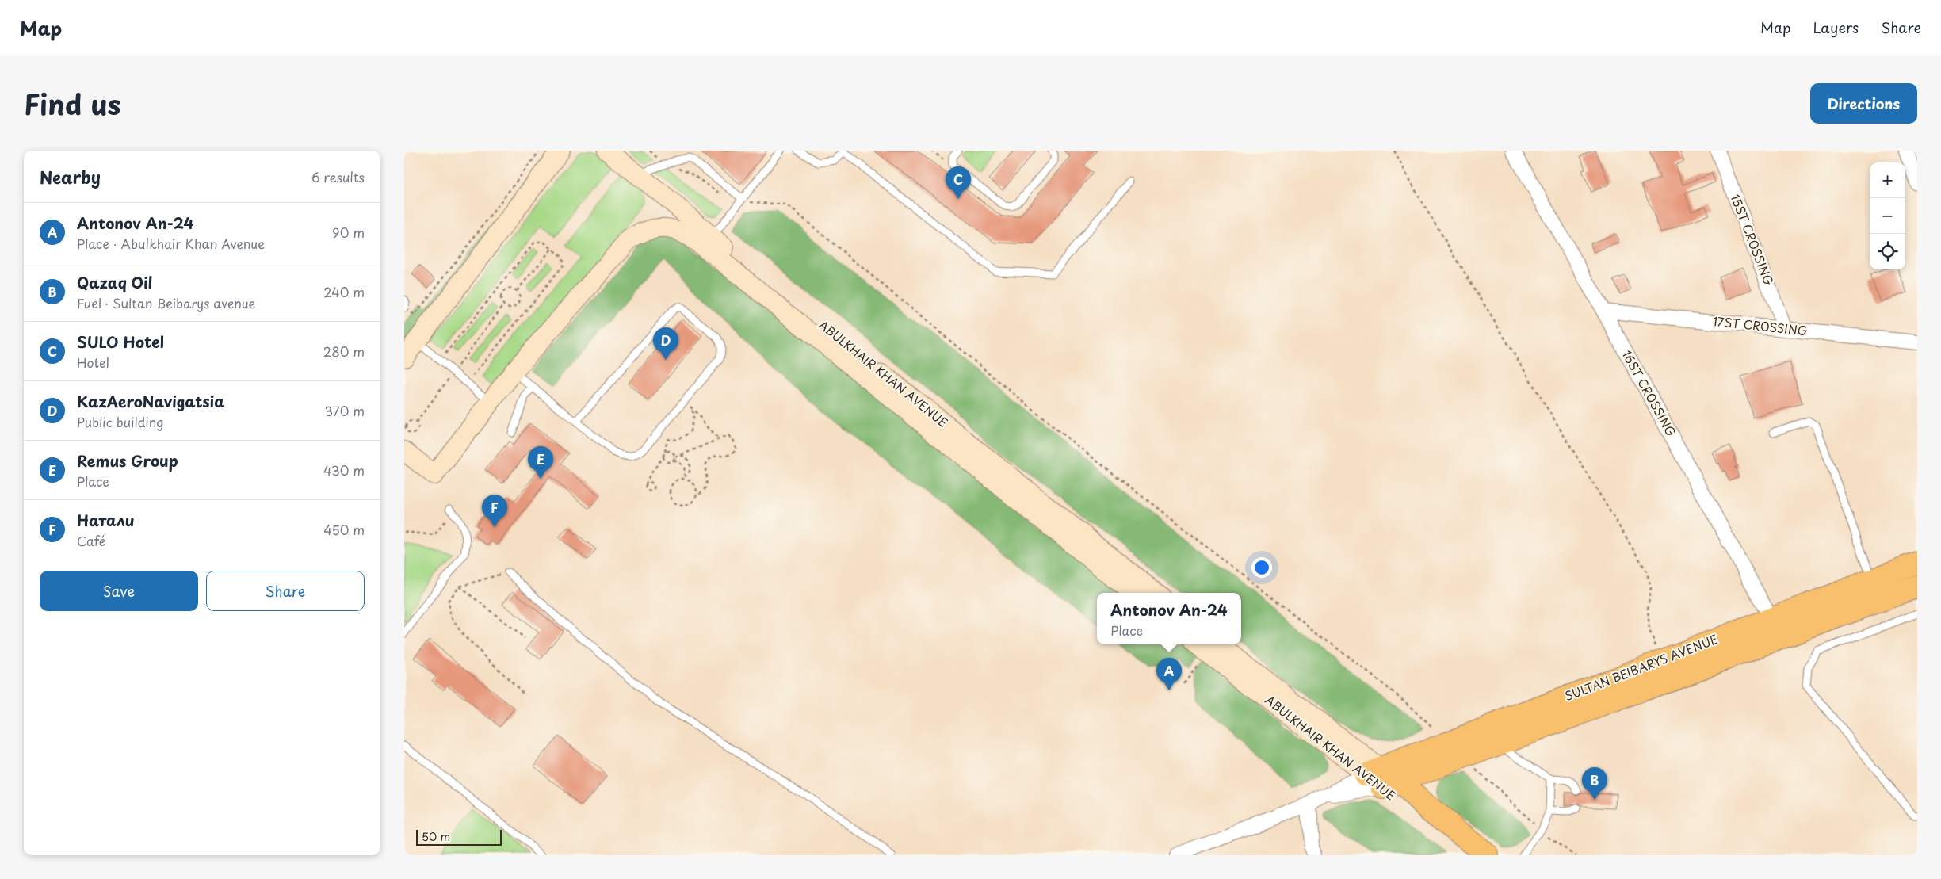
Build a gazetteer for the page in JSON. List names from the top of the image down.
{
  "streets": {
    "main road": ["ABULKHAIR KHAN AVENUE", "SULTAN BEIBARYS AVENUE"],
    "street": ["15ST CROSSING", "17ST CROSSING", "16ST CROSSING"]
  },
  "crossings": [
    ["15ST CROSSING", "17ST CROSSING"],
    ["17ST CROSSING", "16ST CROSSING"],
    ["ABULKHAIR KHAN AVENUE", "SULTAN BEIBARYS AVENUE"],
    ["16ST CROSSING", "SULTAN BEIBARYS AVENUE"]
  ],
  "scale_bar": "50 m",
  "page": {
    "header": "Map",
    "nav": ["Map", "Layers", "Share"],
    "title": "Find us",
    "buttons": [
      "Directions",
      ["Save", "Share"]
    ],
    "heading": ["Nearby", "6 results"],
    "map_buttons": ["+", "−"],
    "pins": [
      "C",
      "D",
      "E",
      "F",
      "A",
      "B"
    ],
    "list": [
      {
        "mark": "A",
        "name": "Antonov An-24",
        "note": "Place · Abulkhair Khan Avenue",
        "value": "90 m"
      },
      {
        "mark": "B",
        "name": "Qazaq Oil",
        "note": "Fuel · Sultan Beibarys avenue",
        "value": "240 m"
      },
      {
        "mark": "C",
        "name": "SULO Hotel",
        "note": "Hotel",
        "value": "280 m"
      },
      {
        "mark": "D",
        "name": "KazAeroNavigatsia",
        "note": "Public building",
        "value": "370 m"
      },
      {
        "mark": "E",
        "name": "Remus Group",
        "note": "Place",
        "value": "430 m"
      },
      {
        "mark": "F",
        "name": "Натали",
        "note": "Café",
        "value": "450 m"
      }
    ],
    "popup": ["Antonov An-24", "Place"],
    "scale": "50 m"
  }
}
